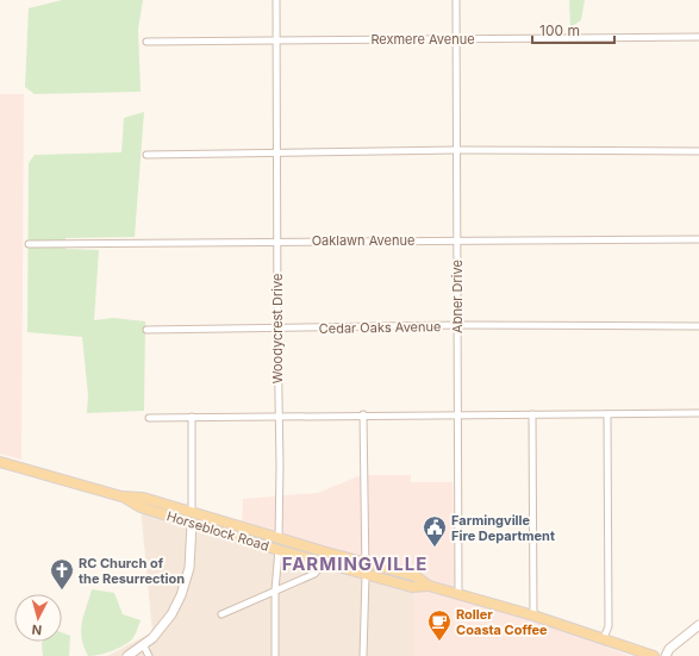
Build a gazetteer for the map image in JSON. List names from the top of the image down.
{
  "streets": {
    "main road": ["Horseblock Road"],
    "street": [
      "Rexmere Avenue",
      "Oaklawn Avenue",
      "Abner Drive",
      "Cedar Oaks Avenue",
      "Woodycrest Drive"
    ]
  },
  "crossings": [
    ["Rexmere Avenue", "Abner Drive"],
    ["Rexmere Avenue", "Woodycrest Drive"],
    ["Oaklawn Avenue", "Abner Drive"],
    ["Oaklawn Avenue", "Woodycrest Drive"],
    ["Abner Drive", "Cedar Oaks Avenue"],
    ["Abner Drive", "Horseblock Road"],
    ["Cedar Oaks Avenue", "Woodycrest Drive"],
    ["Woodycrest Drive", "Horseblock Road"]
  ],
  "districts": ["FARMINGVILLE"],
  "places": {
    "public building": ["Farmingville Fire Department"],
    "church": ["RC Church of the Resurrection"],
    "cafe": ["Roller Coasta Coffee"]
  },
  "scale_bar": "100 m",
  "north": "bottom"
}
